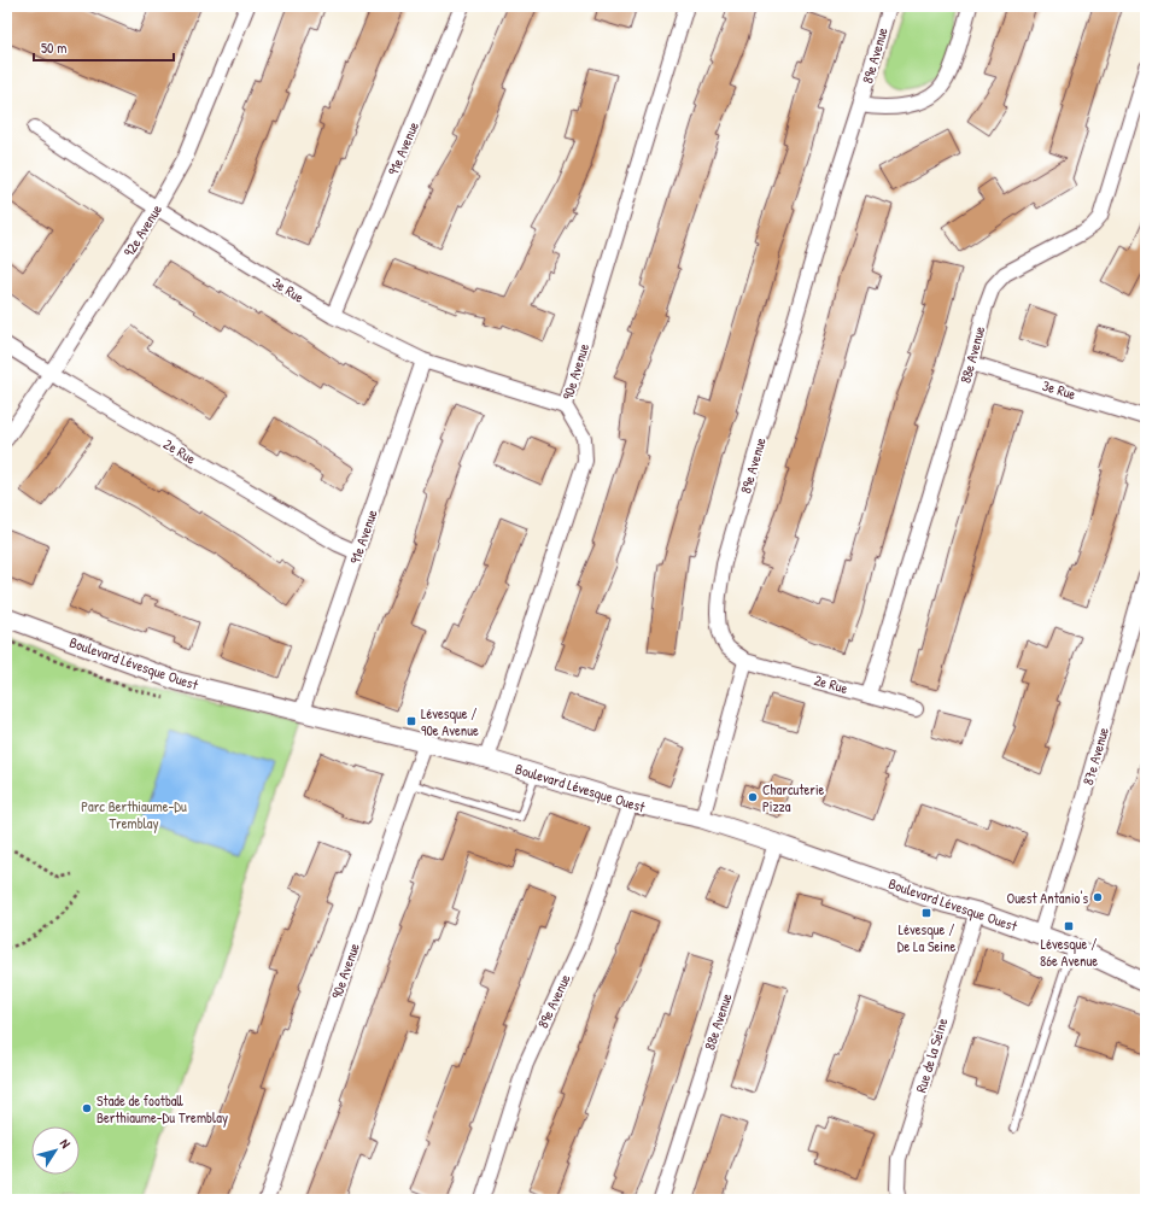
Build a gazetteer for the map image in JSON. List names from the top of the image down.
{
  "streets": {
    "street": [
      "89e Avenue",
      "91e Avenue",
      "92e Avenue",
      "3e Rue",
      "88e Avenue",
      "90e Avenue",
      "2e Rue",
      "Boulevard Lévesque Ouest",
      "87e Avenue",
      "Rue de la Seine"
    ]
  },
  "crossings": [
    ["89e Avenue", "2e Rue"],
    ["89e Avenue", "Boulevard Lévesque Ouest"],
    ["91e Avenue", "3e Rue"],
    ["91e Avenue", "2e Rue"],
    ["91e Avenue", "Boulevard Lévesque Ouest"],
    ["92e Avenue", "3e Rue"],
    ["92e Avenue", "2e Rue"],
    ["3e Rue", "88e Avenue"],
    ["3e Rue", "90e Avenue"],
    ["88e Avenue", "2e Rue"],
    ["88e Avenue", "Boulevard Lévesque Ouest"],
    ["90e Avenue", "Boulevard Lévesque Ouest"],
    ["Boulevard Lévesque Ouest", "87e Avenue"],
    ["Boulevard Lévesque Ouest", "Rue de la Seine"]
  ],
  "parks": ["Parc Berthiaume-Du Tremblay"],
  "places": {
    "transit": ["Lévesque / 90e Avenue", "Lévesque / De La Seine", "Lévesque / 86e Avenue"],
    "other": ["Charcuterie Pizza", "Ouest Antanio's", "Stade de football Berthiaume-Du Tremblay"]
  },
  "scale_bar": "50 m",
  "north": "top right"
}
